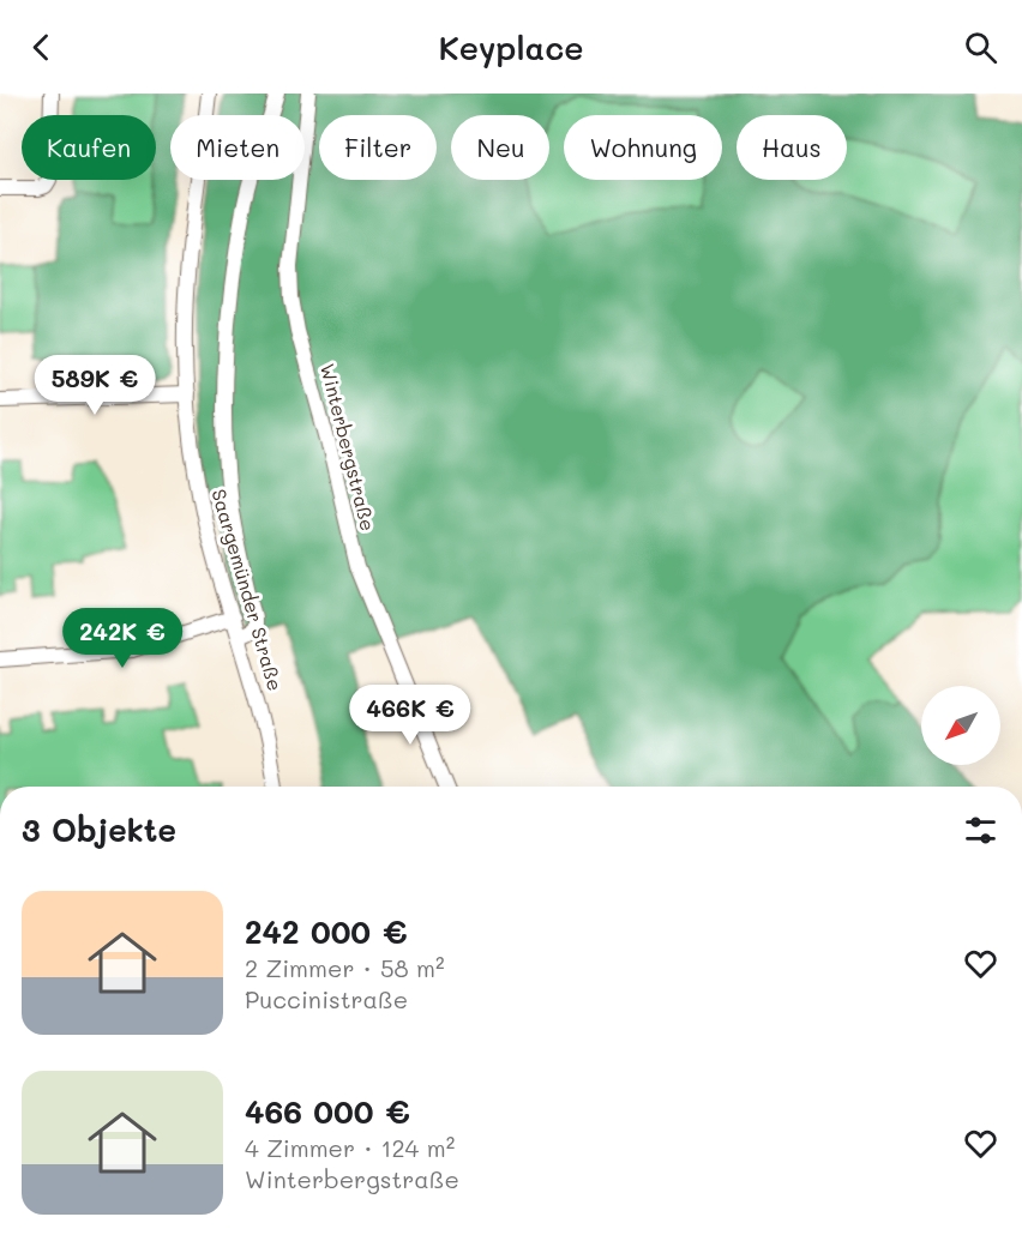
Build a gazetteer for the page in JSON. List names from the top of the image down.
{
  "streets": {
    "street": ["Winterbergstraße", "Saargemünder Straße"]
  },
  "north": "bottom left",
  "page": {
    "header": "Keyplace",
    "chip": [
      "Kaufen",
      "Mieten",
      "Filter",
      "Neu",
      "Wohnung",
      "Haus"
    ],
    "price": ["589K €", "242K €", "466K €"],
    "heading": "3 Objekte",
    "list": [
      {
        "name": "242 000 €",
        "note": "2 Zimmer · 58 m² · Puccinistraße"
      },
      {
        "name": "466 000 €",
        "note": "4 Zimmer · 124 m² · Winterbergstraße"
      }
    ]
  }
}
